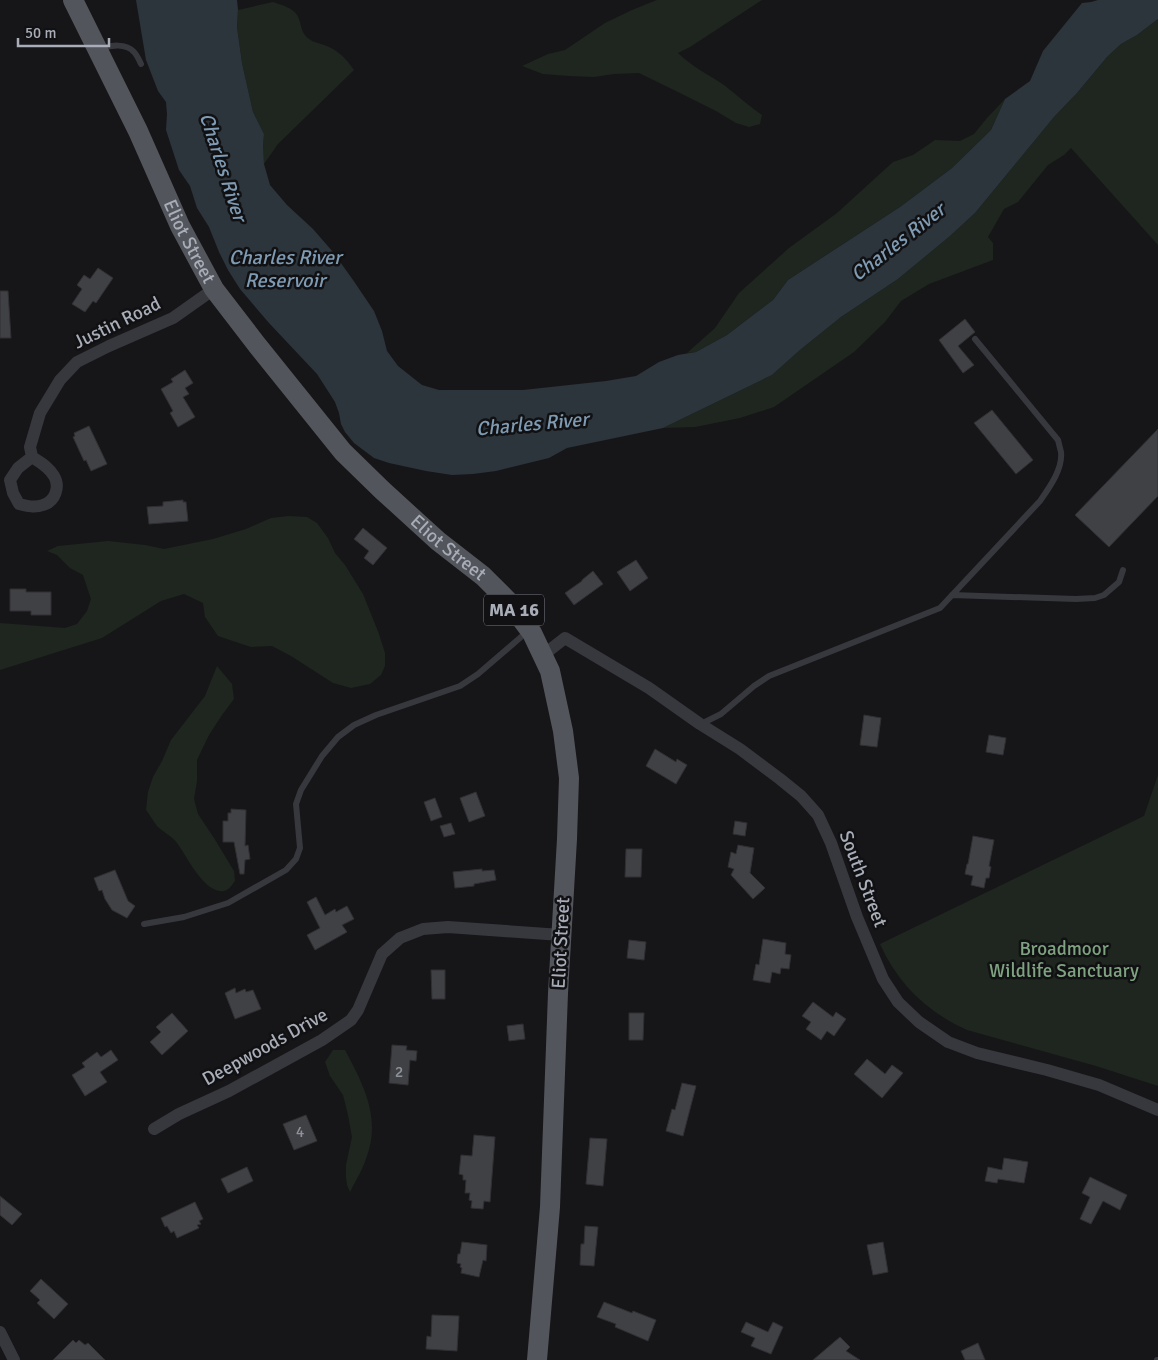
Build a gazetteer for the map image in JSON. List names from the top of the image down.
{
  "streets": {
    "main road": ["Eliot Street", "MA 16"],
    "street": ["Justin Road", "South Street", "Deepwoods Drive"]
  },
  "crossings": [
    ["Eliot Street", "Justin Road"],
    ["Eliot Street", "South Street"],
    ["Eliot Street", "Deepwoods Drive"]
  ],
  "water": ["Charles River", "Charles River Reservoir"],
  "parks": ["Broadmoor Wildlife Sanctuary"],
  "house_numbers": ["2", "4"],
  "scale_bar": "50 m"
}
